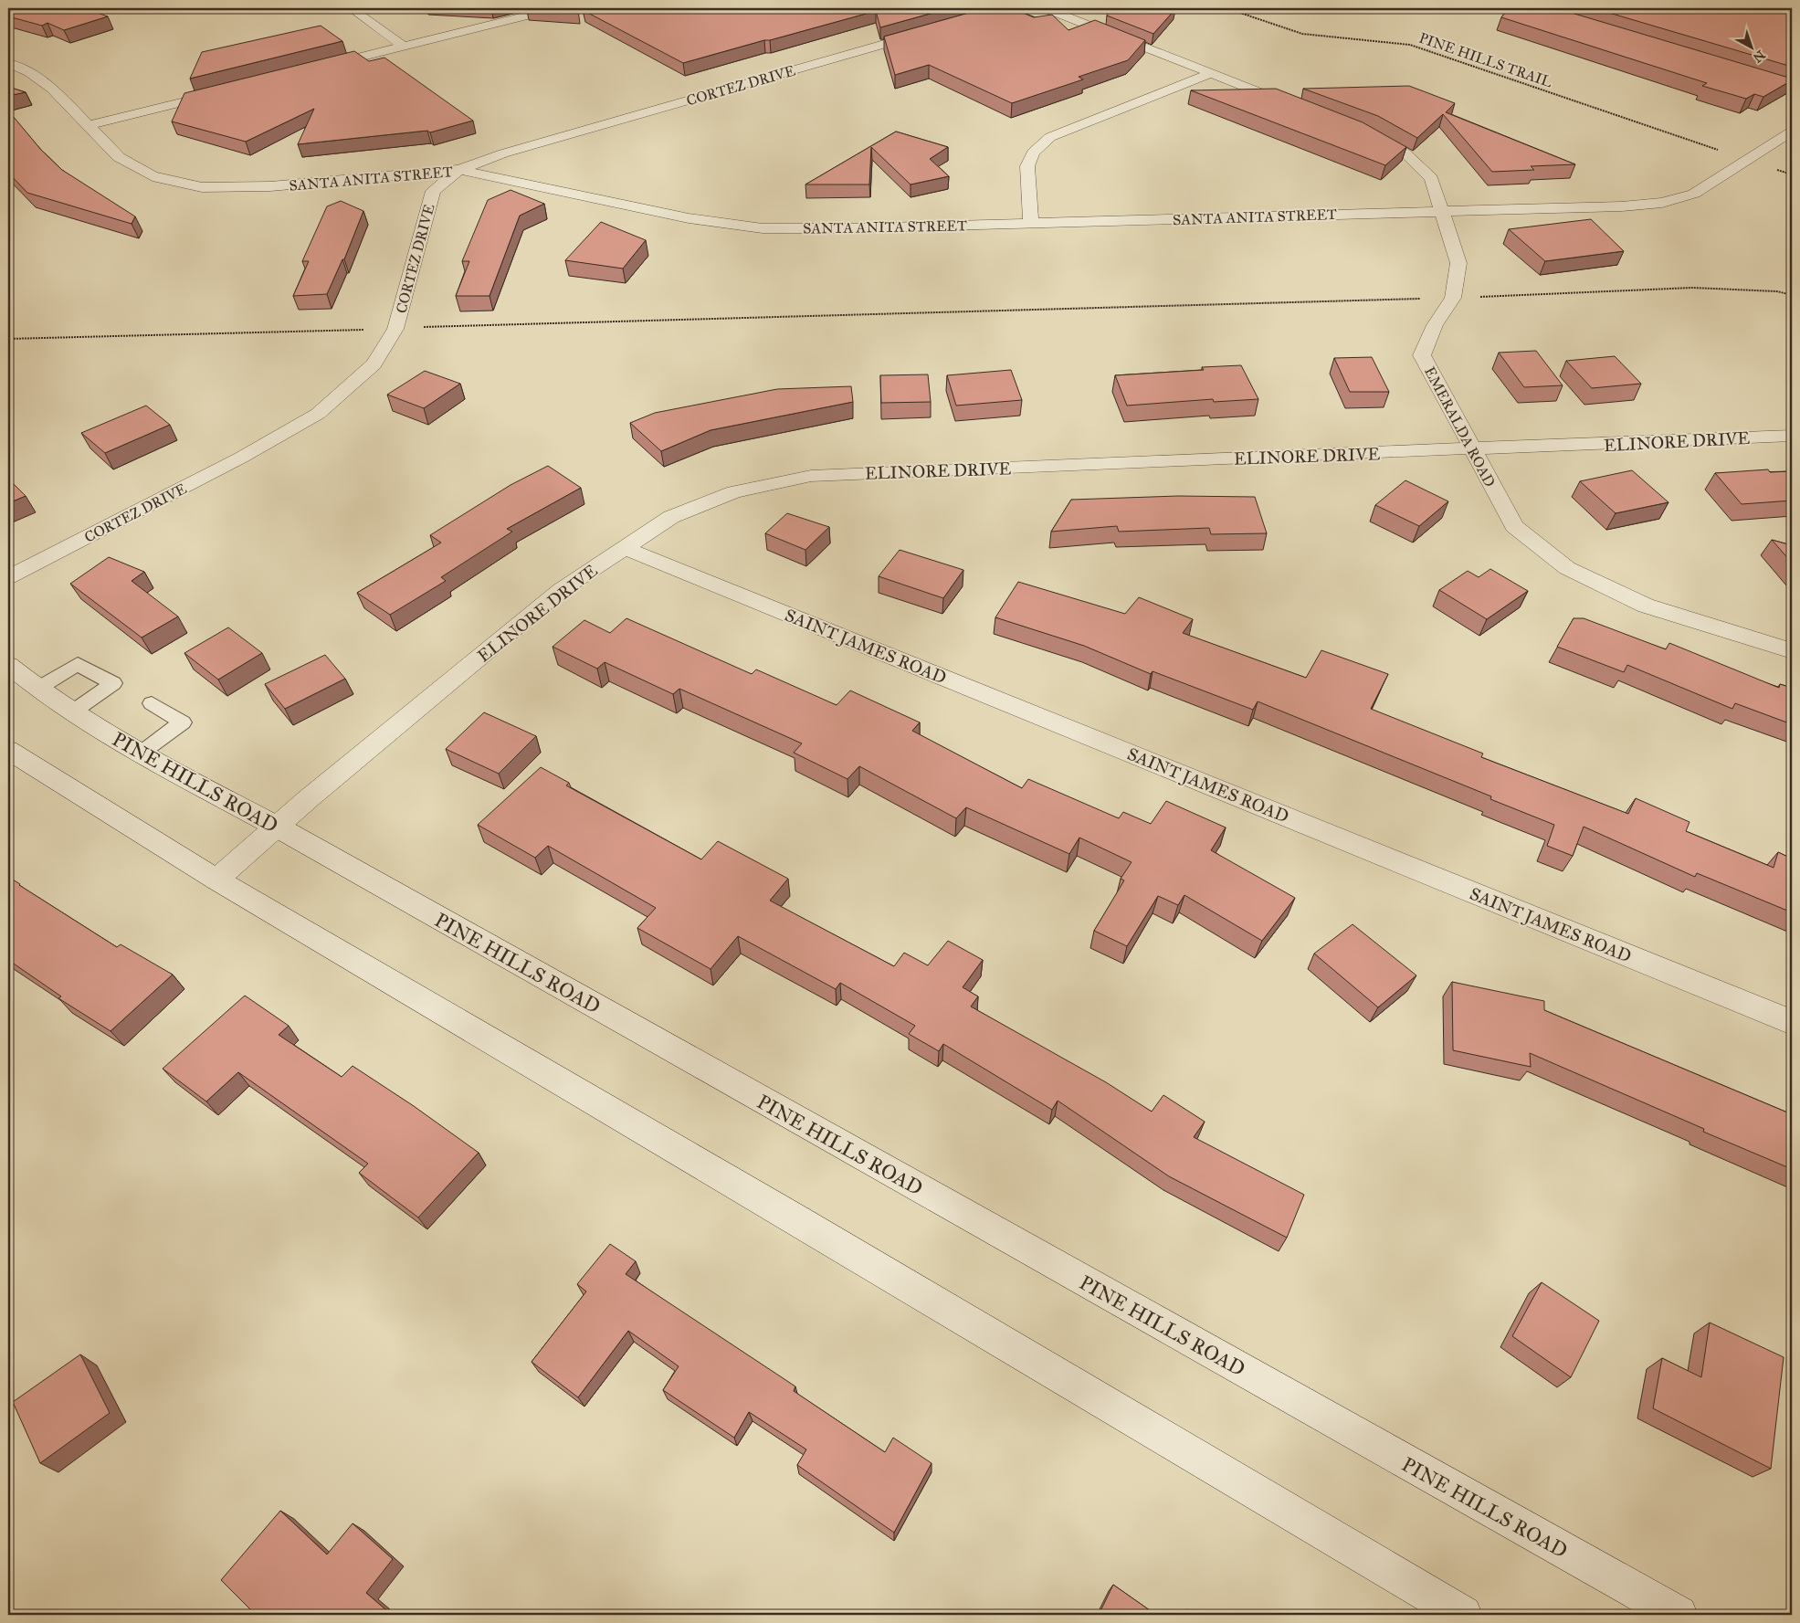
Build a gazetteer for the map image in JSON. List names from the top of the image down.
{
  "streets": {
    "street": [
      "CORTEZ DRIVE",
      "SANTA ANITA STREET",
      "EMERALDA ROAD",
      "ELINORE DRIVE",
      "SAINT JAMES ROAD",
      "PINE HILLS ROAD"
    ],
    "path": ["PINE HILLS TRAIL"]
  },
  "crossings": [
    ["CORTEZ DRIVE", "SANTA ANITA STREET"],
    ["SANTA ANITA STREET", "EMERALDA ROAD"],
    ["EMERALDA ROAD", "ELINORE DRIVE"],
    ["ELINORE DRIVE", "SAINT JAMES ROAD"],
    ["ELINORE DRIVE", "PINE HILLS ROAD"]
  ],
  "north": "bottom right"
}
